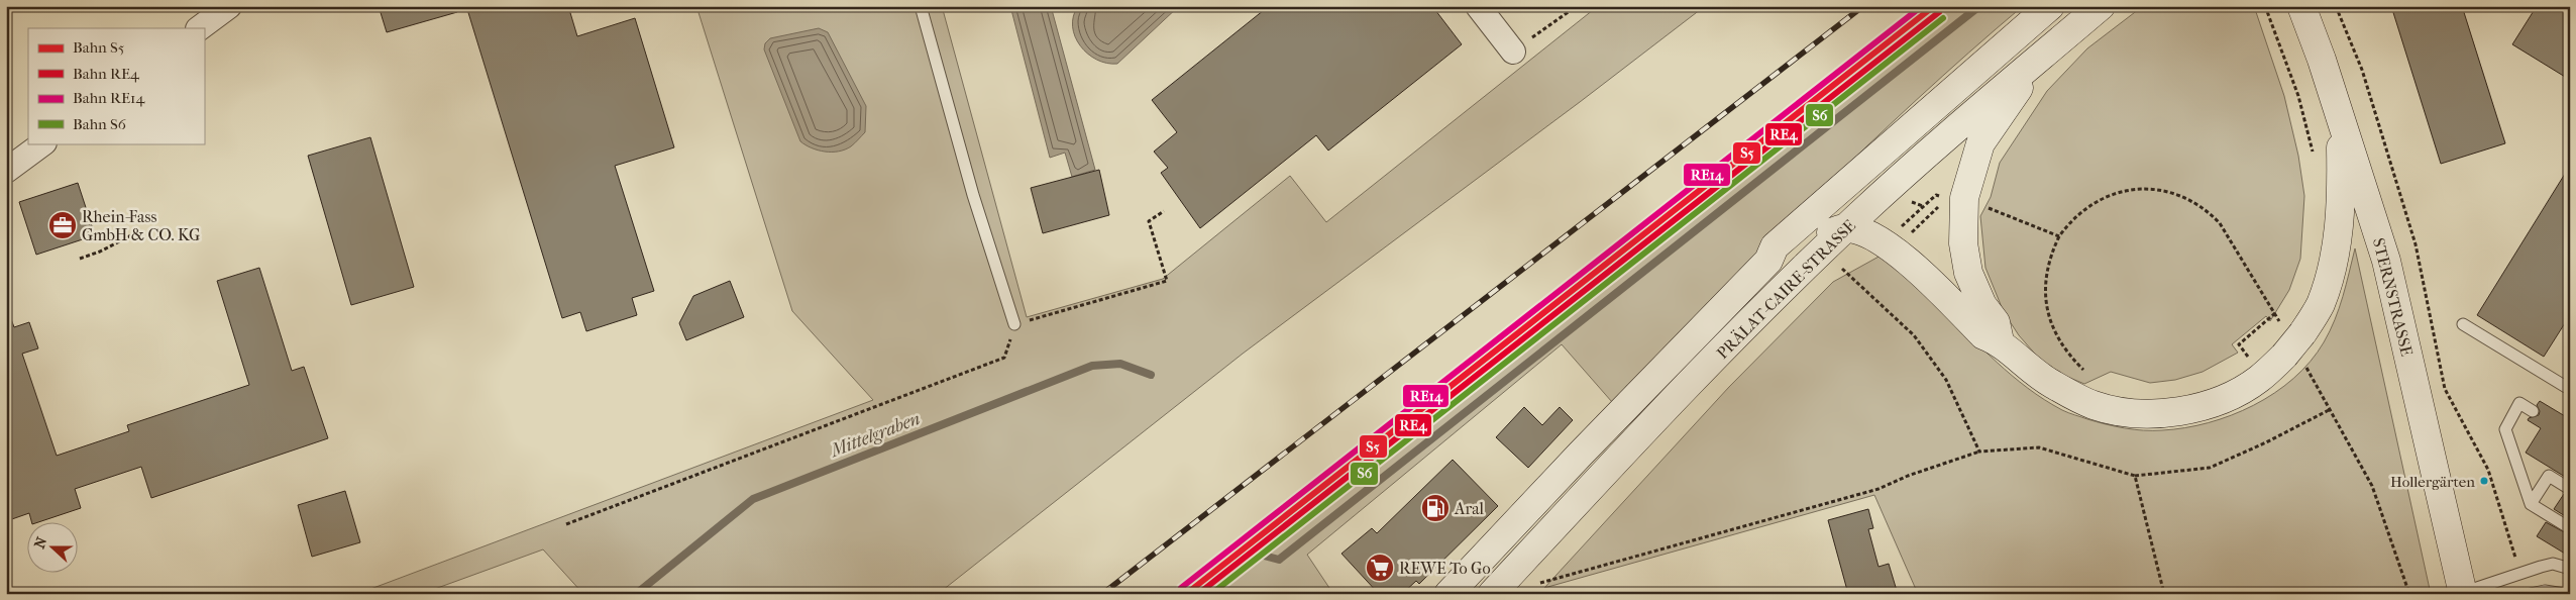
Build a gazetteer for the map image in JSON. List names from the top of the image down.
{
  "streets": {
    "street": ["PRÄLAT-CAIRE-STRASSE", "STERNSTRASSE"]
  },
  "water": ["Mittelgraben"],
  "places": {
    "office": ["Rhein-Fass GmbH & CO. KG"],
    "other": ["Hollergärten"],
    "fuel station": ["Aral"],
    "supermarket": ["REWE To Go"]
  },
  "lines": [
    "rail line S5",
    "rail line RE14",
    "rail line RE4",
    "rail line S6"
  ],
  "legend": [
    "Bahn S5",
    "Bahn RE4",
    "Bahn RE14",
    "Bahn S6"
  ],
  "north": "left"
}
